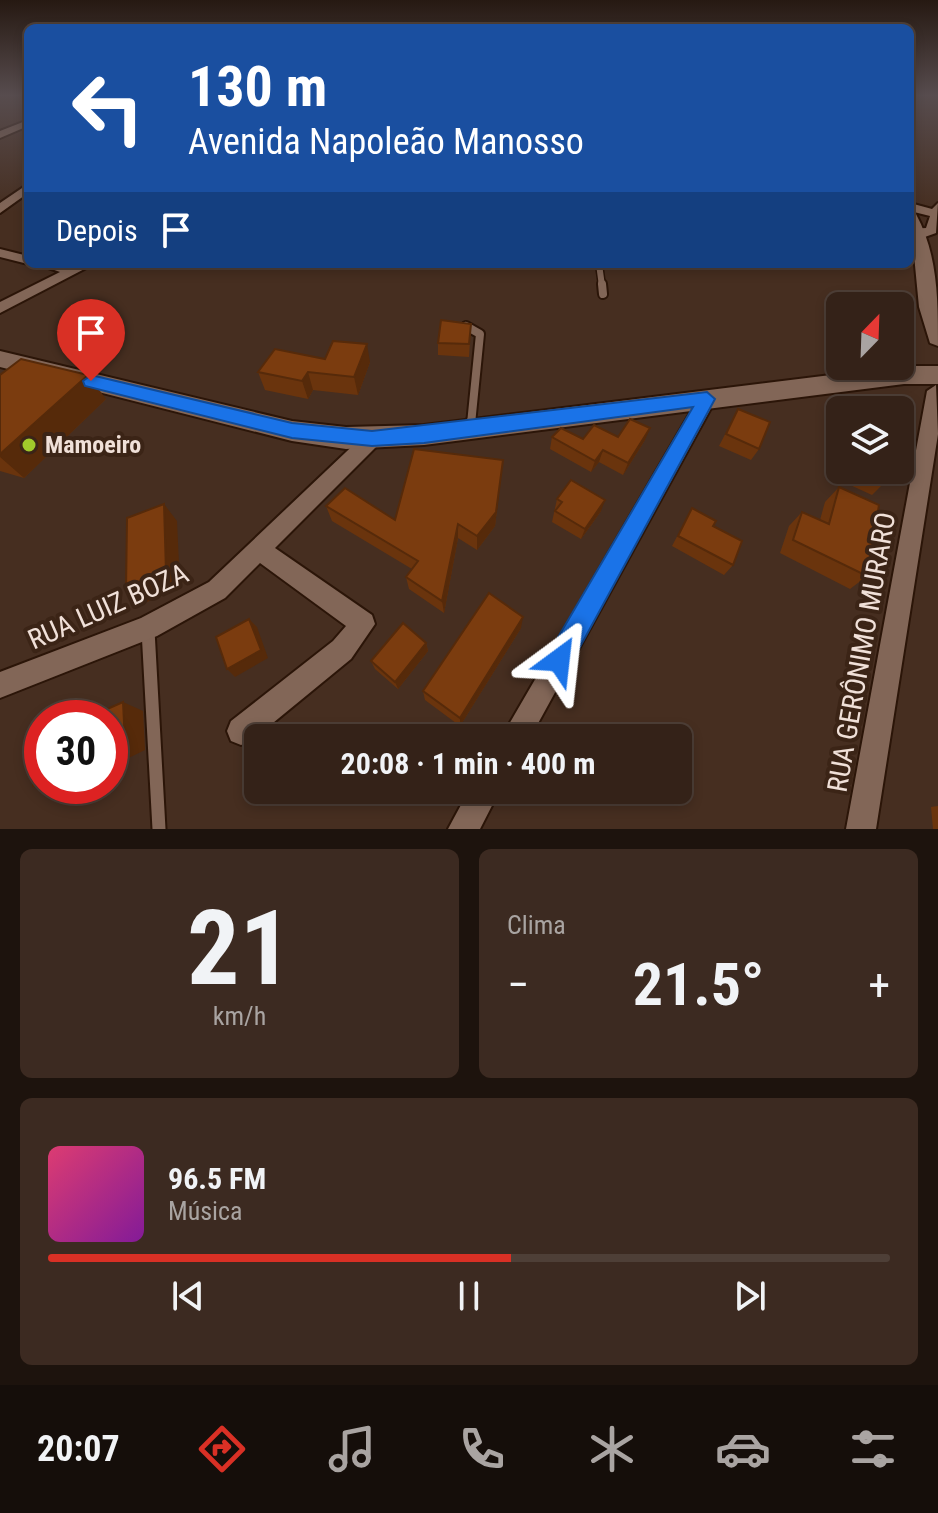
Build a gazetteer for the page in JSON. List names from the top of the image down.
{
  "streets": {
    "street": ["RUA LUIZ BOZA", "RUA GERÔNIMO MURARO"]
  },
  "places": ["Mamoeiro"],
  "north": "top right",
  "page": {
    "turn": ["130 m", "Avenida Napoleão Manosso"],
    "then": "Depois",
    "limit": "30",
    "trip": "20:08 · 1 min · 400 m",
    "tile": [
      ["21", "km/h"],
      "Clima"
    ],
    "heat": ["−", "21.5°", "+"],
    "song": ["96.5 FM", "Música"],
    "tabs": "20:07"
  }
}
